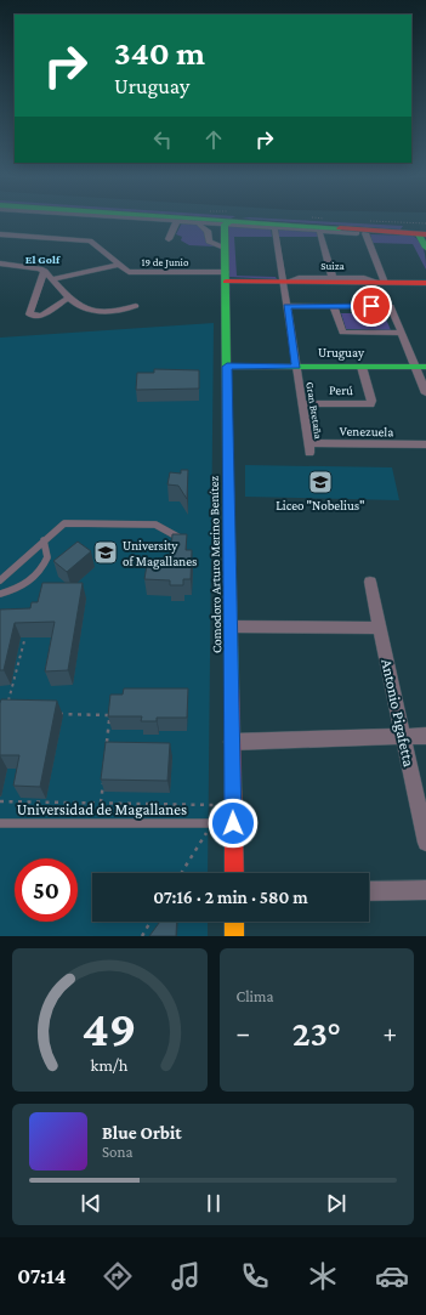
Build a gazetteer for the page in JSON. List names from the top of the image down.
{
  "streets": {
    "main road": ["Suiza", "Uruguay", "Comodoro Arturo Merino Benítez"],
    "street": [
      "19 de Junio",
      "Perú",
      "Gran Bretaña",
      "Venezuela",
      "Antonio Pigafetta"
    ],
    "lane": ["Universidad de Magallanes"]
  },
  "crossings": [
    ["19 de Junio", "Suiza"],
    ["19 de Junio", "Comodoro Arturo Merino Benítez"],
    ["Suiza", "Gran Bretaña"],
    ["Suiza", "Comodoro Arturo Merino Benítez"],
    ["Uruguay", "Perú"],
    ["Uruguay", "Gran Bretaña"],
    ["Uruguay", "Comodoro Arturo Merino Benítez"],
    ["Perú", "Gran Bretaña"],
    ["Gran Bretaña", "Venezuela"],
    ["Comodoro Arturo Merino Benítez", "Universidad de Magallanes"]
  ],
  "districts": ["El Golf"],
  "places": {
    "school or university": ["Liceo \"Nobelius\"", "University of Magallanes"]
  },
  "page": {
    "turn": ["340 m", "Uruguay"],
    "limit": "50",
    "trip": "07:16 · 2 min · 580 m",
    "tile": "Clima",
    "heat": ["−", "23°", "+"],
    "song": ["Blue Orbit", "Sona"],
    "tabs": "07:14",
    "gauge": ["49", "km/h"]
  }
}
